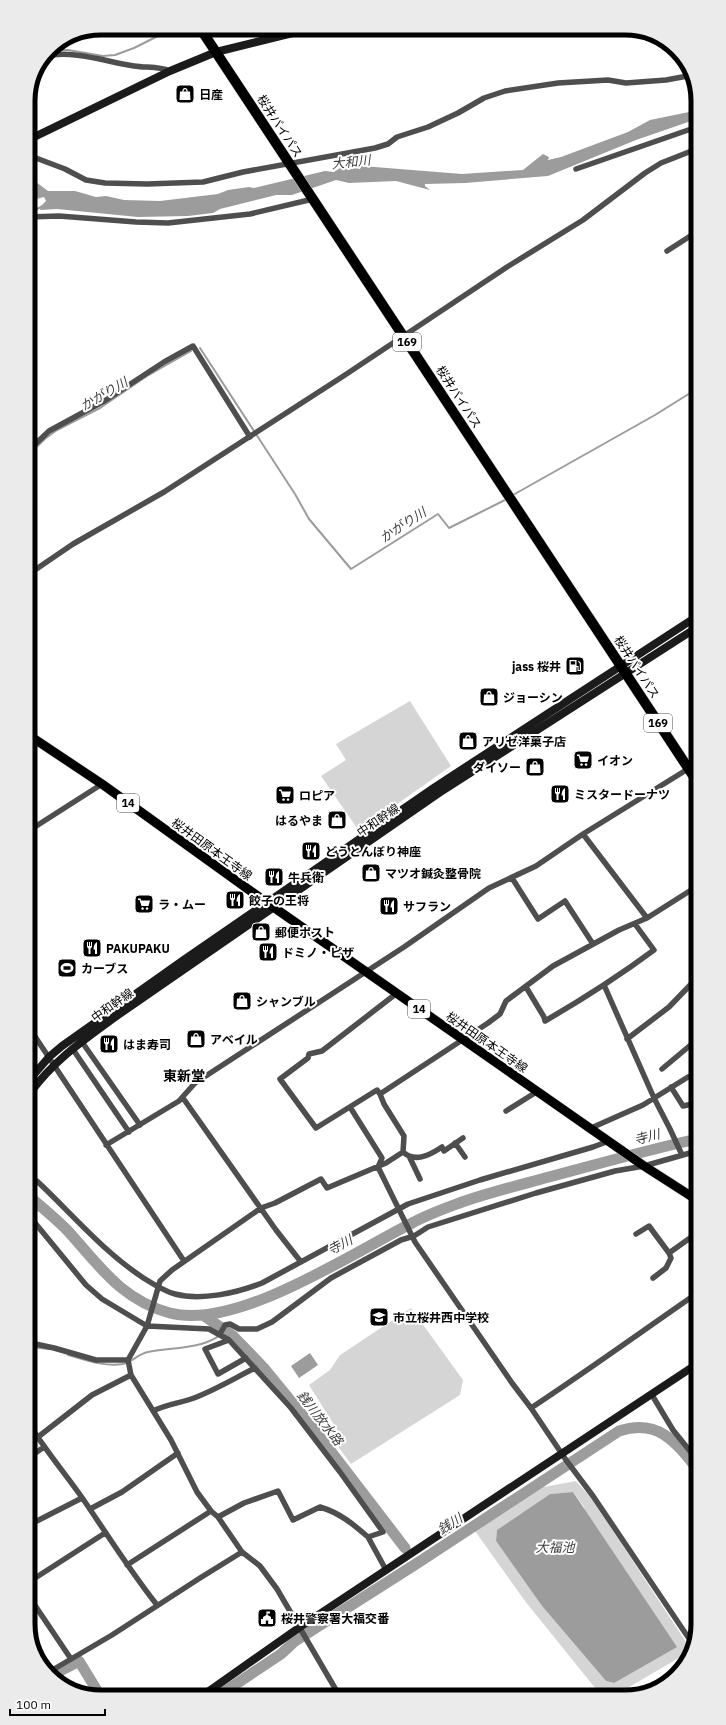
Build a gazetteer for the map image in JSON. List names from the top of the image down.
{
  "streets": {
    "highway": ["桜井バイパス", "169"],
    "main road": ["14", "中和幹線", "桜井田原本王寺線"]
  },
  "crossings": [
    ["桜井バイパス", "中和幹線"],
    ["中和幹線", "桜井田原本王寺線"]
  ],
  "districts": ["東新堂"],
  "water": [
    "大和川",
    "かがり川",
    "寺川",
    "銭川放水路",
    "銭川",
    "大福池"
  ],
  "places": {
    "shop": [
      "日産",
      "ジョーシン",
      "アリゼ洋菓子店",
      "ダイソー",
      "はるやま",
      "マツオ鍼灸整骨院",
      "郵便ポスト",
      "シャンブル",
      "アベイル"
    ],
    "fuel station": ["jass 桜井"],
    "supermarket": ["イオン", "ロピア", "ラ・ムー"],
    "restaurant": [
      "ミスタードーナツ",
      "どうとんぼり神座",
      "牛兵衛",
      "餃子の王将",
      "サフラン",
      "PAKUPAKU",
      "ドミノ・ピザ",
      "はま寿司"
    ],
    "sports": ["カーブス"],
    "school or university": ["市立桜井西中学校"],
    "public building": ["桜井警察署大福交番"]
  },
  "scale_bar": "100 m"
}
